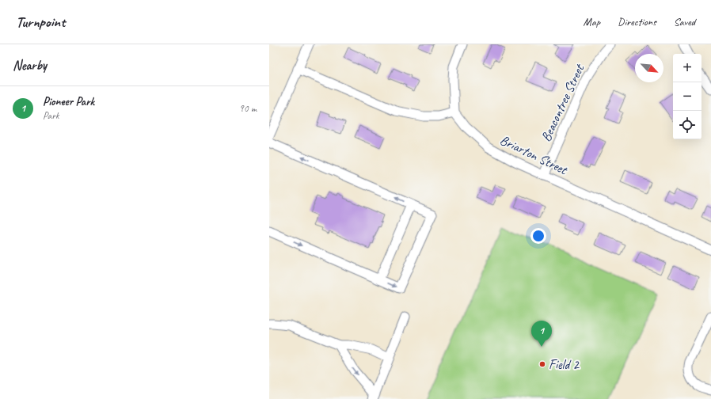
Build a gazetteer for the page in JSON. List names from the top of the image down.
{
  "streets": {
    "street": ["Beacontree Street", "Briarton Street"]
  },
  "crossings": [
    ["Beacontree Street", "Briarton Street"]
  ],
  "places": ["Field 2"],
  "north": "bottom right",
  "page": {
    "header": "Turnpoint",
    "nav": ["Map", "Directions", "Saved"],
    "heading": "Nearby",
    "map_buttons": ["+", "−"],
    "list": [
      {
        "mark": "1",
        "name": "Pioneer Park",
        "note": "Park",
        "value": "90 m"
      }
    ],
    "pins": "1"
  }
}
